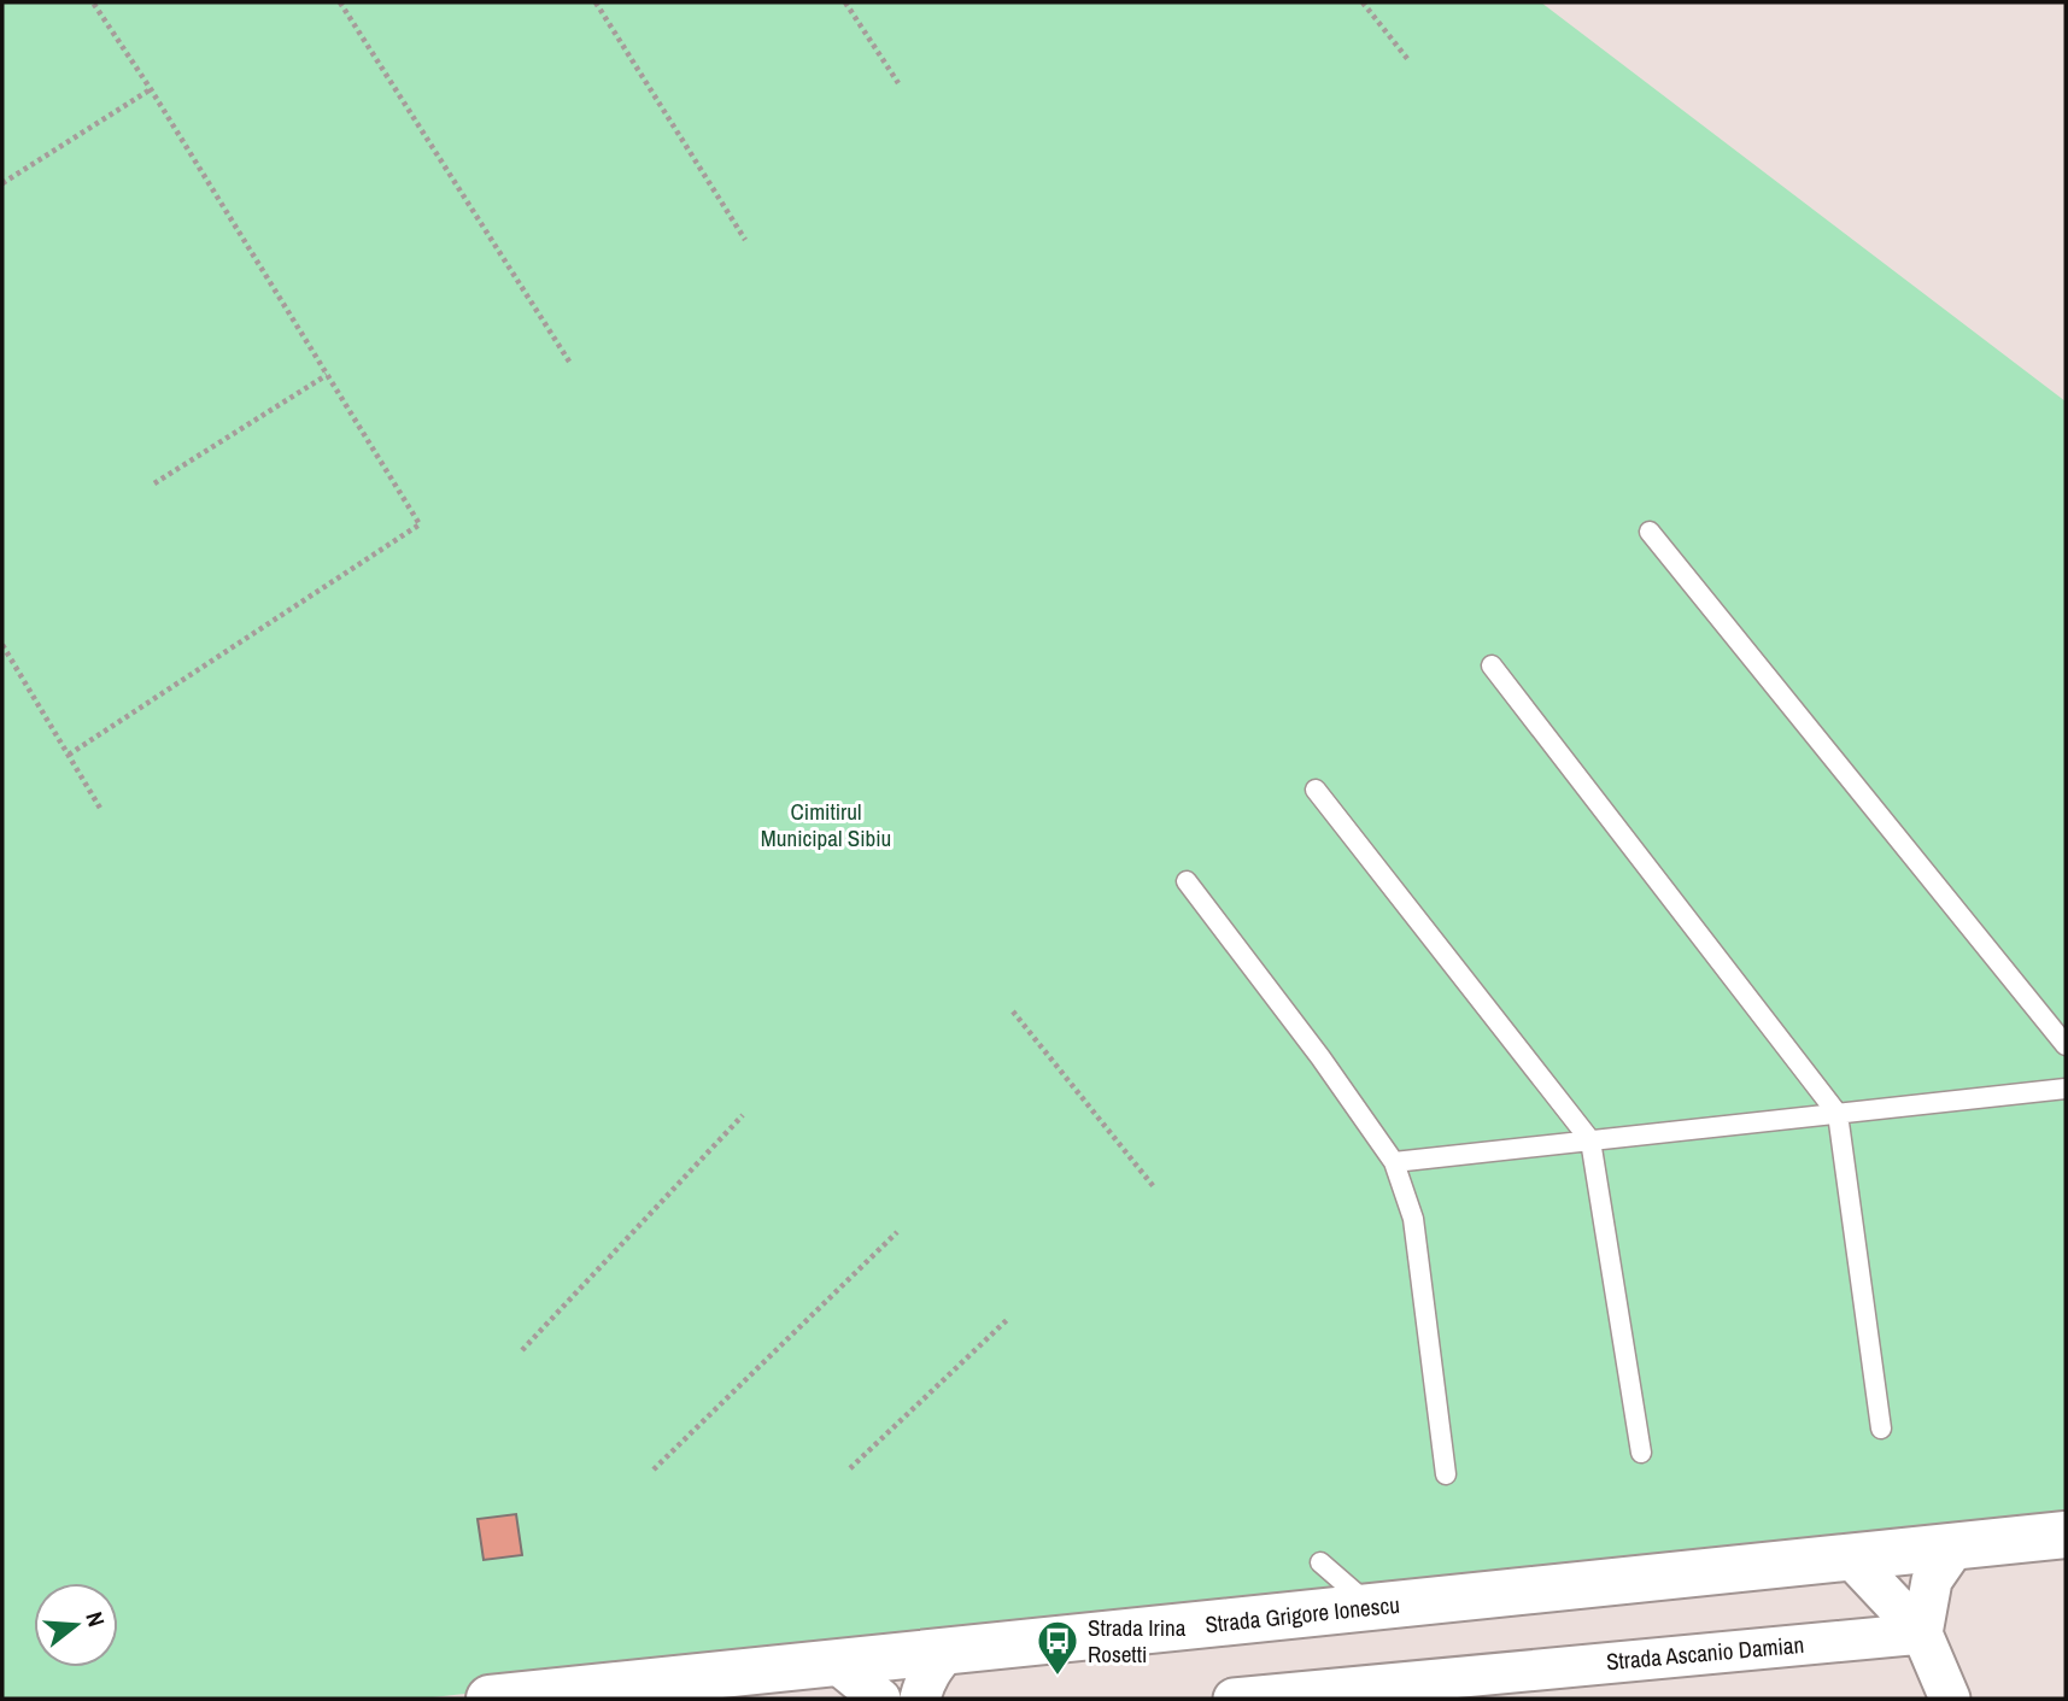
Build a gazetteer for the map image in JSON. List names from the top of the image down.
{
  "streets": {
    "main road": ["Strada Grigore Ionescu"],
    "street": ["Strada Ascanio Damian"]
  },
  "parks": ["Cimitirul Municipal Sibiu"],
  "places": {
    "bus stop": ["Strada Irina Rosetti"]
  },
  "north": "right"
}
